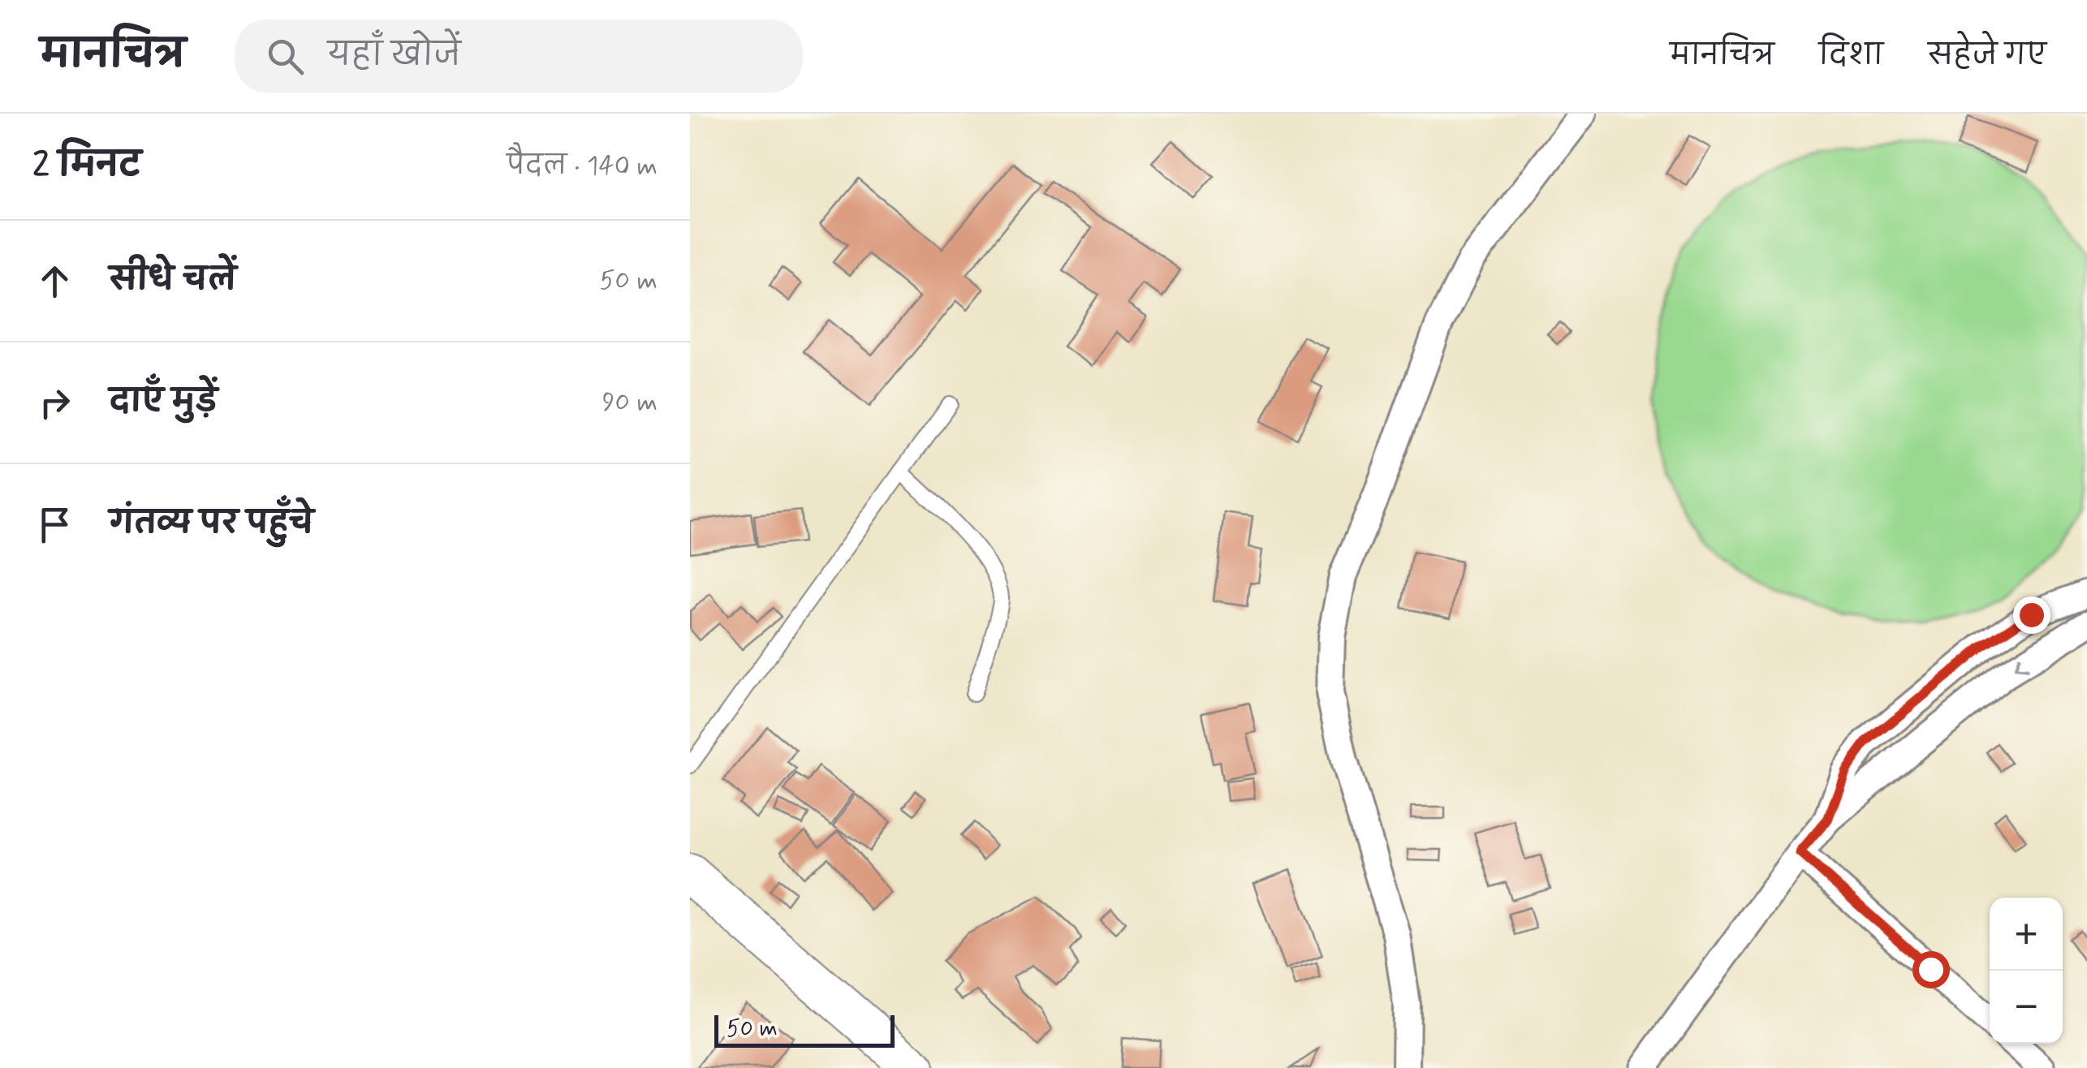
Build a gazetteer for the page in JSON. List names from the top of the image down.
{
  "scale_bar": "50 m",
  "page": {
    "header": "मानचित्र",
    "search": "यहाँ खोजें",
    "nav": ["मानचित्र", "दिशा", "सहेजे गए"],
    "heading": ["2 मिनट", "पैदल · 140 m"],
    "list": [
      ["सीधे चलें", "50 m"],
      ["दाएँ मुड़ें", "90 m"],
      "गंतव्य पर पहुँचे"
    ],
    "map_buttons": ["+", "−"],
    "scale": "50 m"
  }
}
